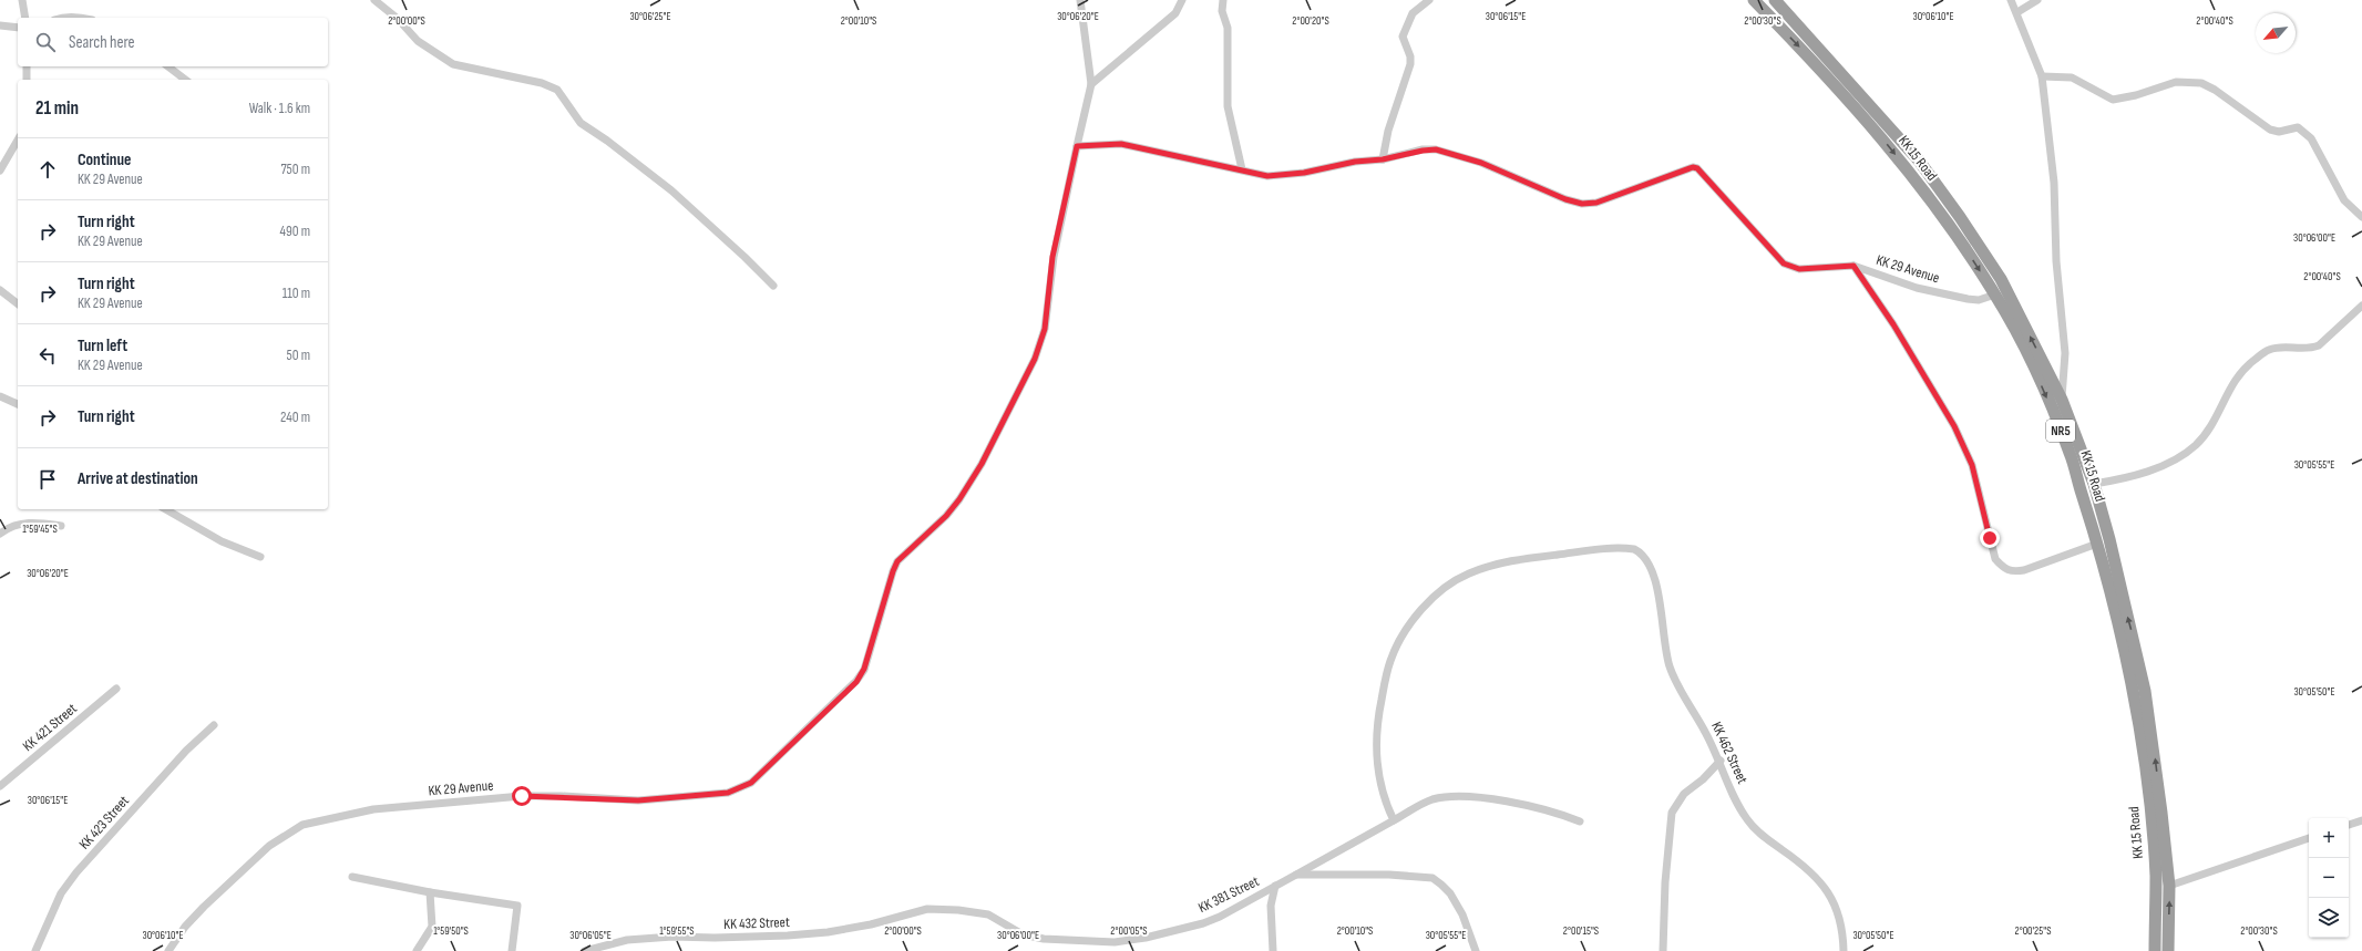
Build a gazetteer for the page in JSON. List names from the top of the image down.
{
  "streets": {
    "highway": ["KK 15 Road", "NR5"],
    "street": [
      "KK 29 Avenue",
      "KK 421 Street",
      "KK 462 Street",
      "KK 423 Street",
      "KK 381 Street",
      "KK 432 Street"
    ]
  },
  "crossings": [
    ["KK 15 Road", "KK 29 Avenue"],
    ["KK 381 Street", "KK 432 Street"]
  ],
  "north": "bottom left",
  "page": {
    "search": "Search here",
    "heading": ["21 min", "Walk · 1.6 km"],
    "list": [
      ["Continue", "KK 29 Avenue", "750 m"],
      ["Turn right", "KK 29 Avenue", "490 m"],
      ["Turn right", "KK 29 Avenue", "110 m"],
      ["Turn left", "KK 29 Avenue", "50 m"],
      ["Turn right", "240 m"],
      "Arrive at destination"
    ],
    "map_buttons": ["+", "−"]
  },
  "coordinates": [
    "30°06'25\"E",
    "30°06'20\"E",
    "30°06'15\"E",
    "30°06'10\"E",
    "2°00'00\"S",
    "2°00'10\"S",
    "2°00'20\"S",
    "2°00'40\"S",
    "2°00'30\"S",
    "30°06'00\"E",
    "30°05'55\"E",
    "1°59'45\"S",
    "30°05'50\"E",
    "1°59'50\"S",
    "1°59'55\"S",
    "2°00'05\"S",
    "2°00'15\"S",
    "2°00'25\"S",
    "30°06'05\"E"
  ]
}
